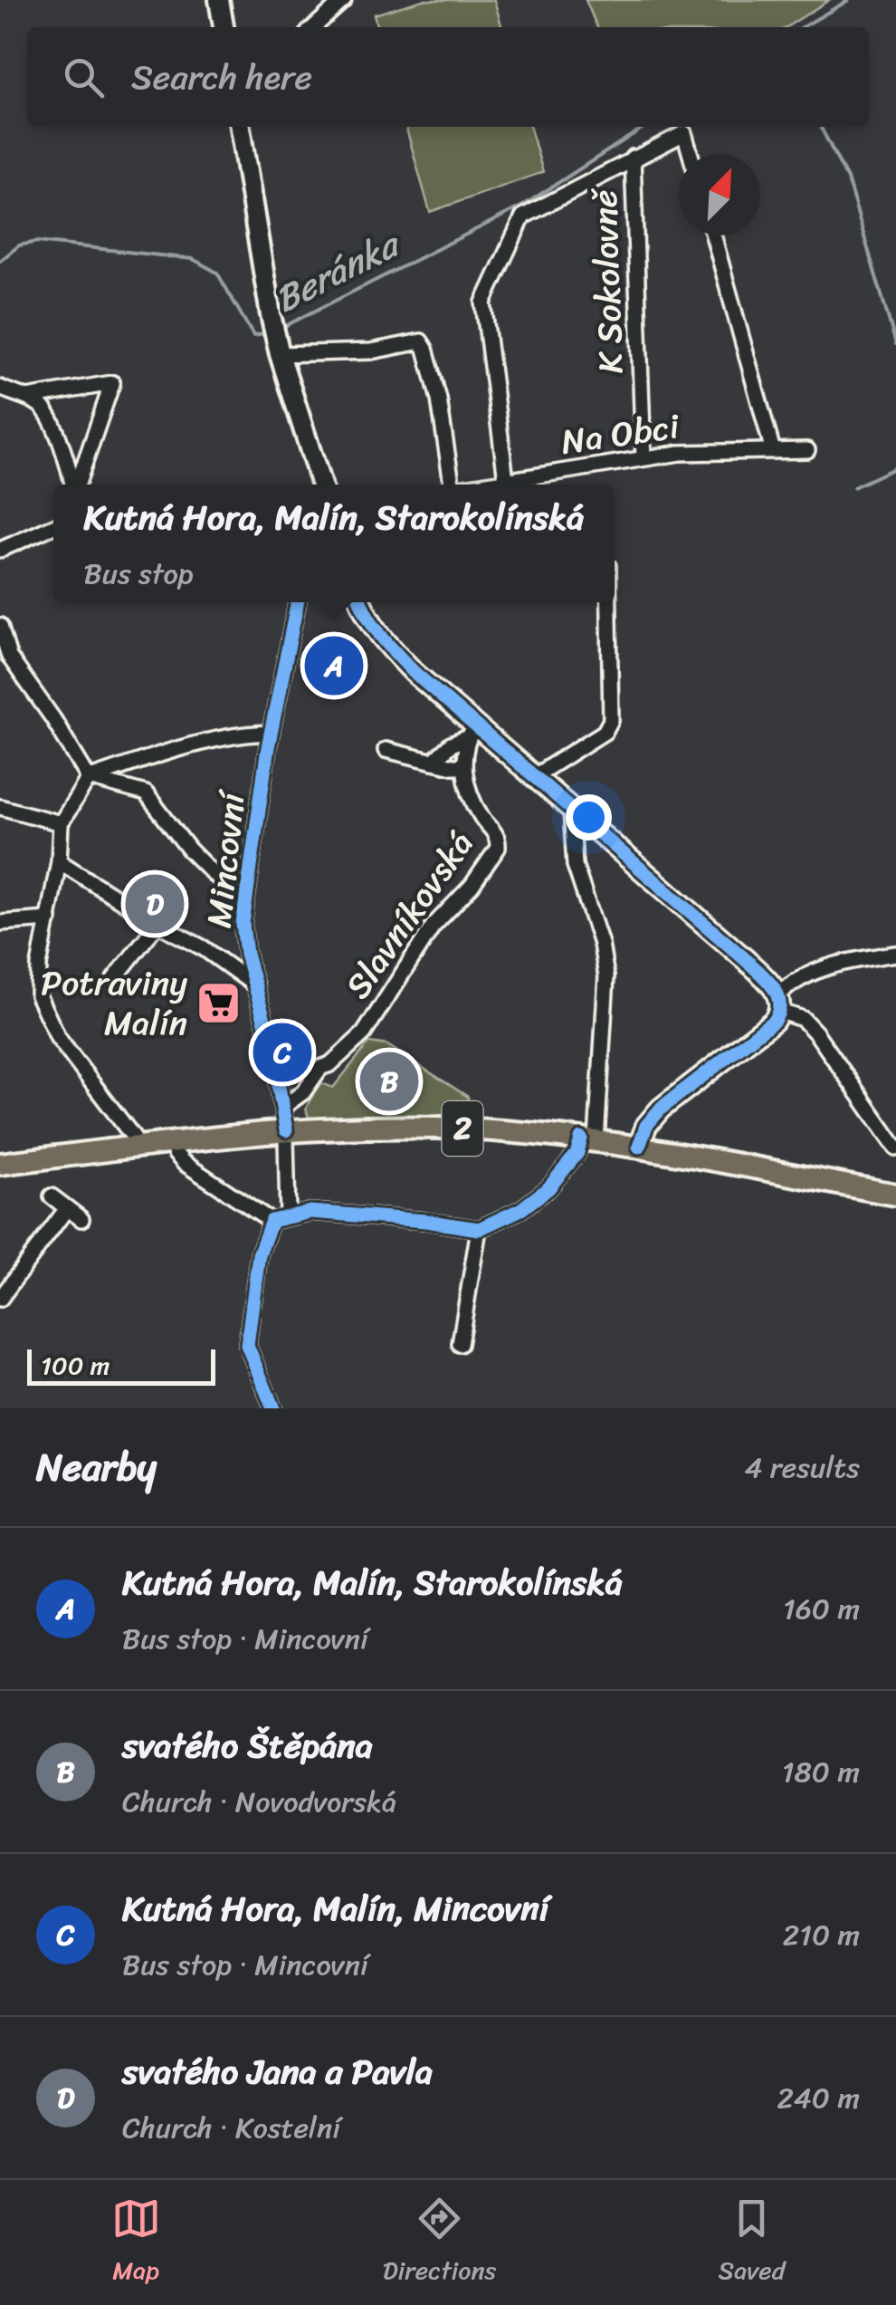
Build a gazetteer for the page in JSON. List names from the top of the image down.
{
  "streets": {
    "main road": ["2"],
    "street": [
      "K Sokolovně",
      "Na Obci",
      "Mincovní",
      "Slavníkovská"
    ]
  },
  "crossings": [
    ["K Sokolovně", "Na Obci"],
    ["Mincovní", "Slavníkovská"],
    ["Mincovní", "2"]
  ],
  "water": ["Beránka"],
  "places": {
    "supermarket": ["Potraviny Malín"]
  },
  "scale_bar": "100 m",
  "north": "top right",
  "page": {
    "search": "Search here",
    "popup": ["Kutná Hora, Malín, Starokolínská", "Bus stop"],
    "pins": [
      "A",
      "D",
      "C",
      "B"
    ],
    "scale": "100 m",
    "heading": ["Nearby", "4 results"],
    "list": [
      {
        "mark": "A",
        "name": "Kutná Hora, Malín, Starokolínská",
        "note": "Bus stop · Mincovní",
        "value": "160 m"
      },
      {
        "mark": "B",
        "name": "svatého Štěpána",
        "note": "Church · Novodvorská",
        "value": "180 m"
      },
      {
        "mark": "C",
        "name": "Kutná Hora, Malín, Mincovní",
        "note": "Bus stop · Mincovní",
        "value": "210 m"
      },
      {
        "mark": "D",
        "name": "svatého Jana a Pavla",
        "note": "Church · Kostelní",
        "value": "240 m"
      }
    ],
    "nav": ["Map", "Directions", "Saved"]
  }
}
